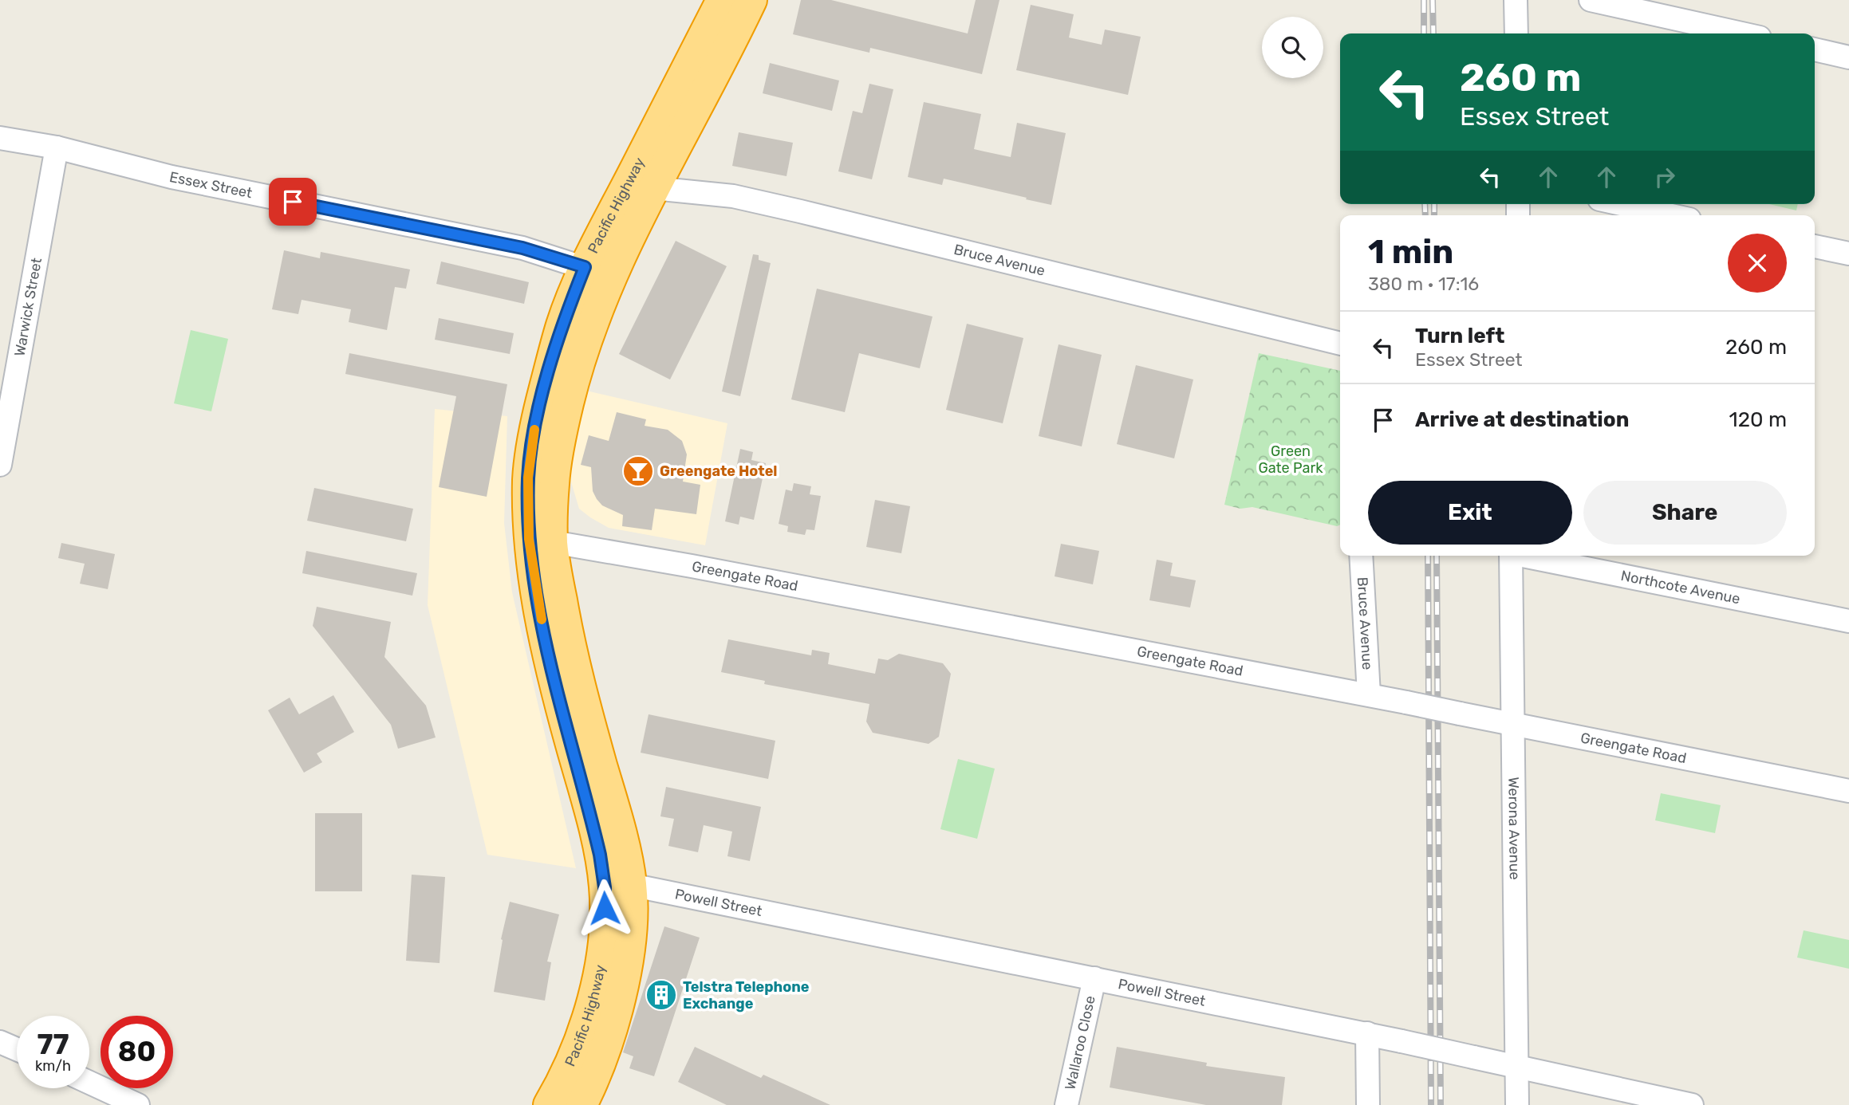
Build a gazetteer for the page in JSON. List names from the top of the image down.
{
  "streets": {
    "highway": ["Pacific Highway"],
    "street": [
      "Essex Street",
      "Bruce Avenue",
      "Warwick Street",
      "Greengate Road",
      "Northcote Avenue",
      "Werona Avenue",
      "Powell Street",
      "Wallaroo Close"
    ]
  },
  "crossings": [
    ["Essex Street", "Pacific Highway"],
    ["Essex Street", "Warwick Street"],
    ["Pacific Highway", "Bruce Avenue"],
    ["Pacific Highway", "Greengate Road"],
    ["Pacific Highway", "Powell Street"],
    ["Bruce Avenue", "Greengate Road"],
    ["Greengate Road", "Werona Avenue"],
    ["Werona Avenue", "Powell Street"],
    ["Powell Street", "Wallaroo Close"]
  ],
  "parks": ["Green Gate Park"],
  "places": {
    "bar": ["Greengate Hotel"],
    "building": ["Telstra Telephone Exchange"]
  },
  "page": {
    "turn": ["260 m", "Essex Street"],
    "heading": ["1 min", "380 m · 17:16"],
    "list": [
      {
        "name": "Turn left",
        "note": "Essex Street",
        "value": "260 m"
      },
      {
        "name": "Arrive at destination",
        "value": "120 m"
      }
    ],
    "buttons": ["Exit", "Share"],
    "speed": "77 km/h",
    "limit": "80"
  }
}
